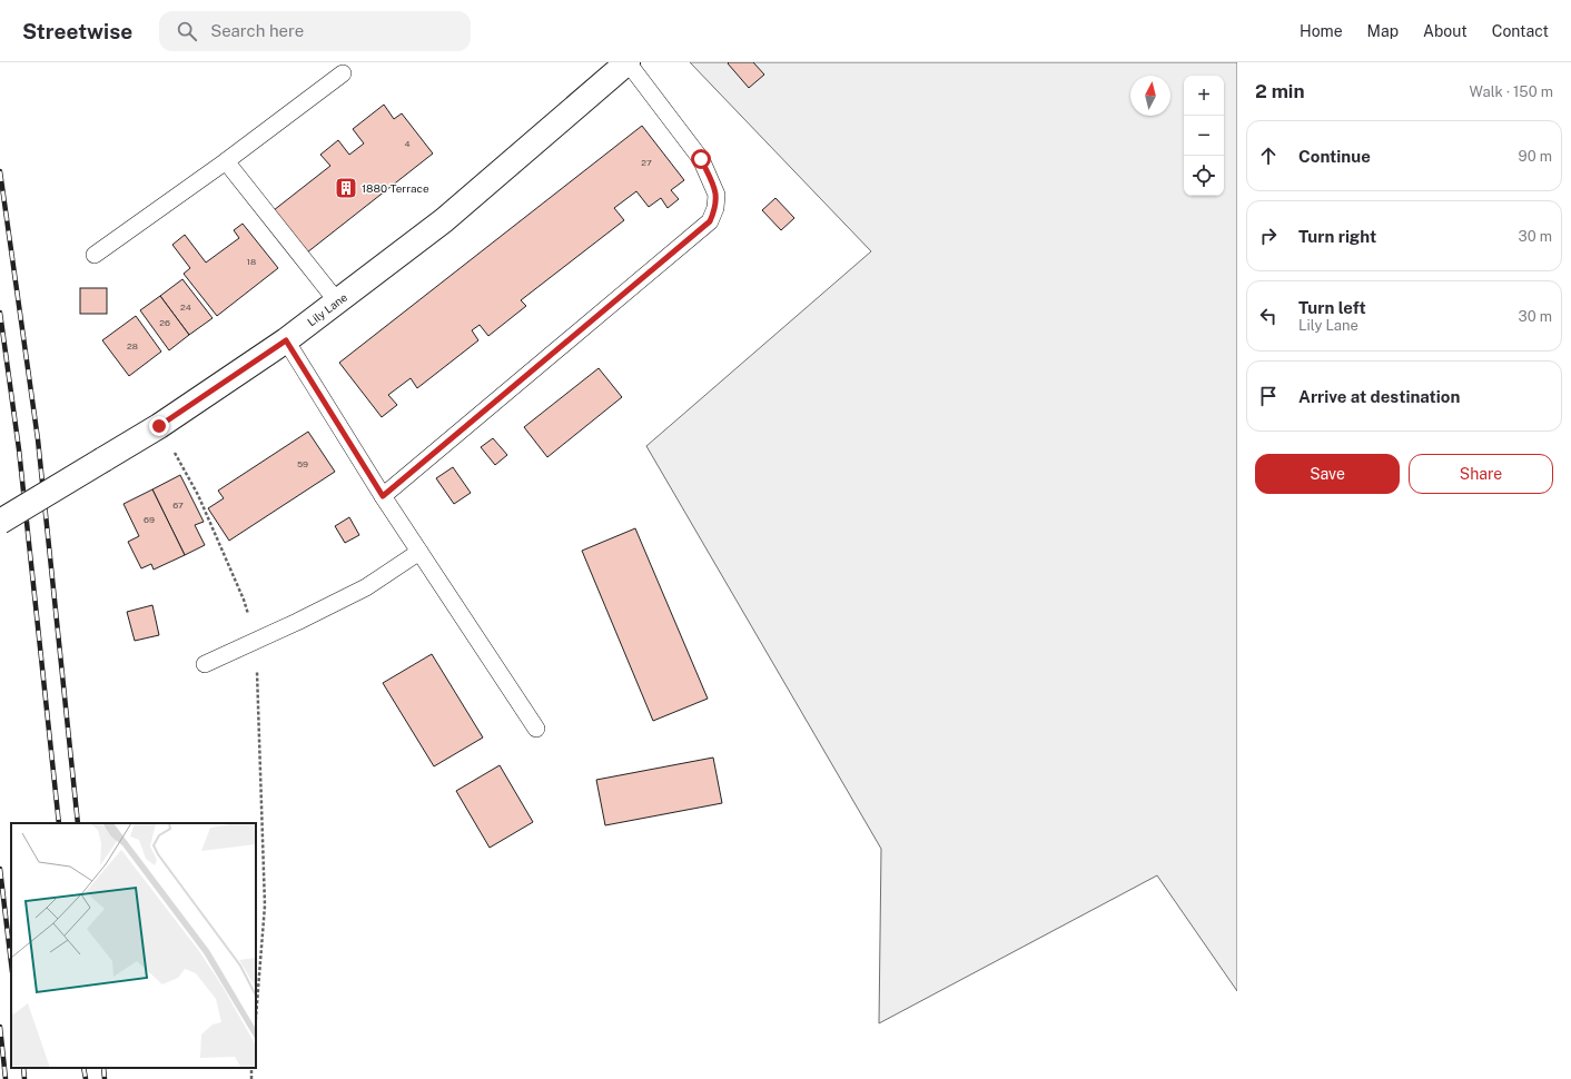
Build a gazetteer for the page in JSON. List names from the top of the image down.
{
  "streets": {
    "main road": ["Lily Lane"]
  },
  "places": {
    "building": ["1880 Terrace"]
  },
  "house_numbers": [
    "4",
    "27",
    "18",
    "24",
    "26",
    "28",
    "59",
    "67",
    "69"
  ],
  "north": "top",
  "page": {
    "header": "Streetwise",
    "search": "Search here",
    "nav": [
      "Home",
      "Map",
      "About",
      "Contact"
    ],
    "heading": ["2 min", "Walk · 150 m"],
    "map_buttons": ["+", "−"],
    "list": [
      ["Continue", "90 m"],
      ["Turn right", "30 m"],
      ["Turn left", "Lily Lane", "30 m"],
      "Arrive at destination"
    ],
    "buttons": ["Save", "Share"]
  }
}
